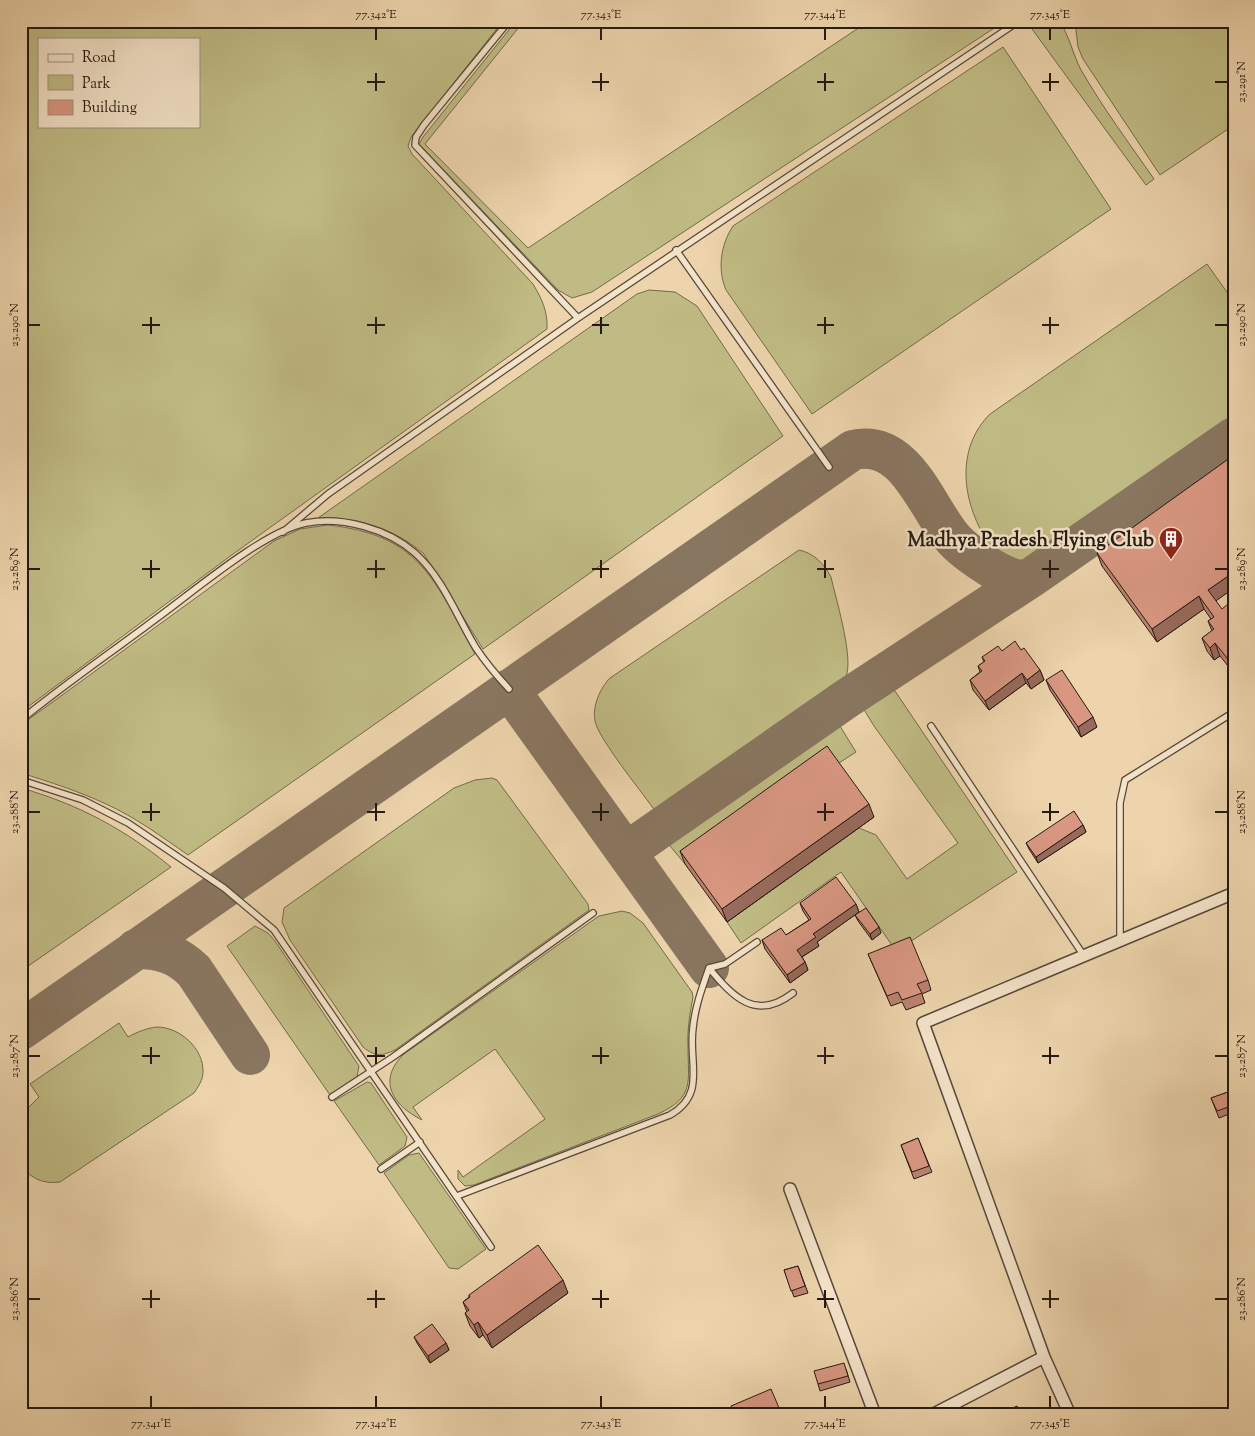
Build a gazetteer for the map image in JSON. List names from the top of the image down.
{
  "places": {
    "building": ["Madhya Pradesh Flying Club"]
  },
  "legend": ["Road", "Park", "Building"],
  "coordinates": [
    "77.342°E",
    "77.343°E",
    "77.344°E",
    "77.345°E",
    "23.291°N",
    "23.290°N",
    "23.289°N",
    "23.288°N",
    "23.287°N",
    "23.286°N",
    "77.341°E"
  ]
}
